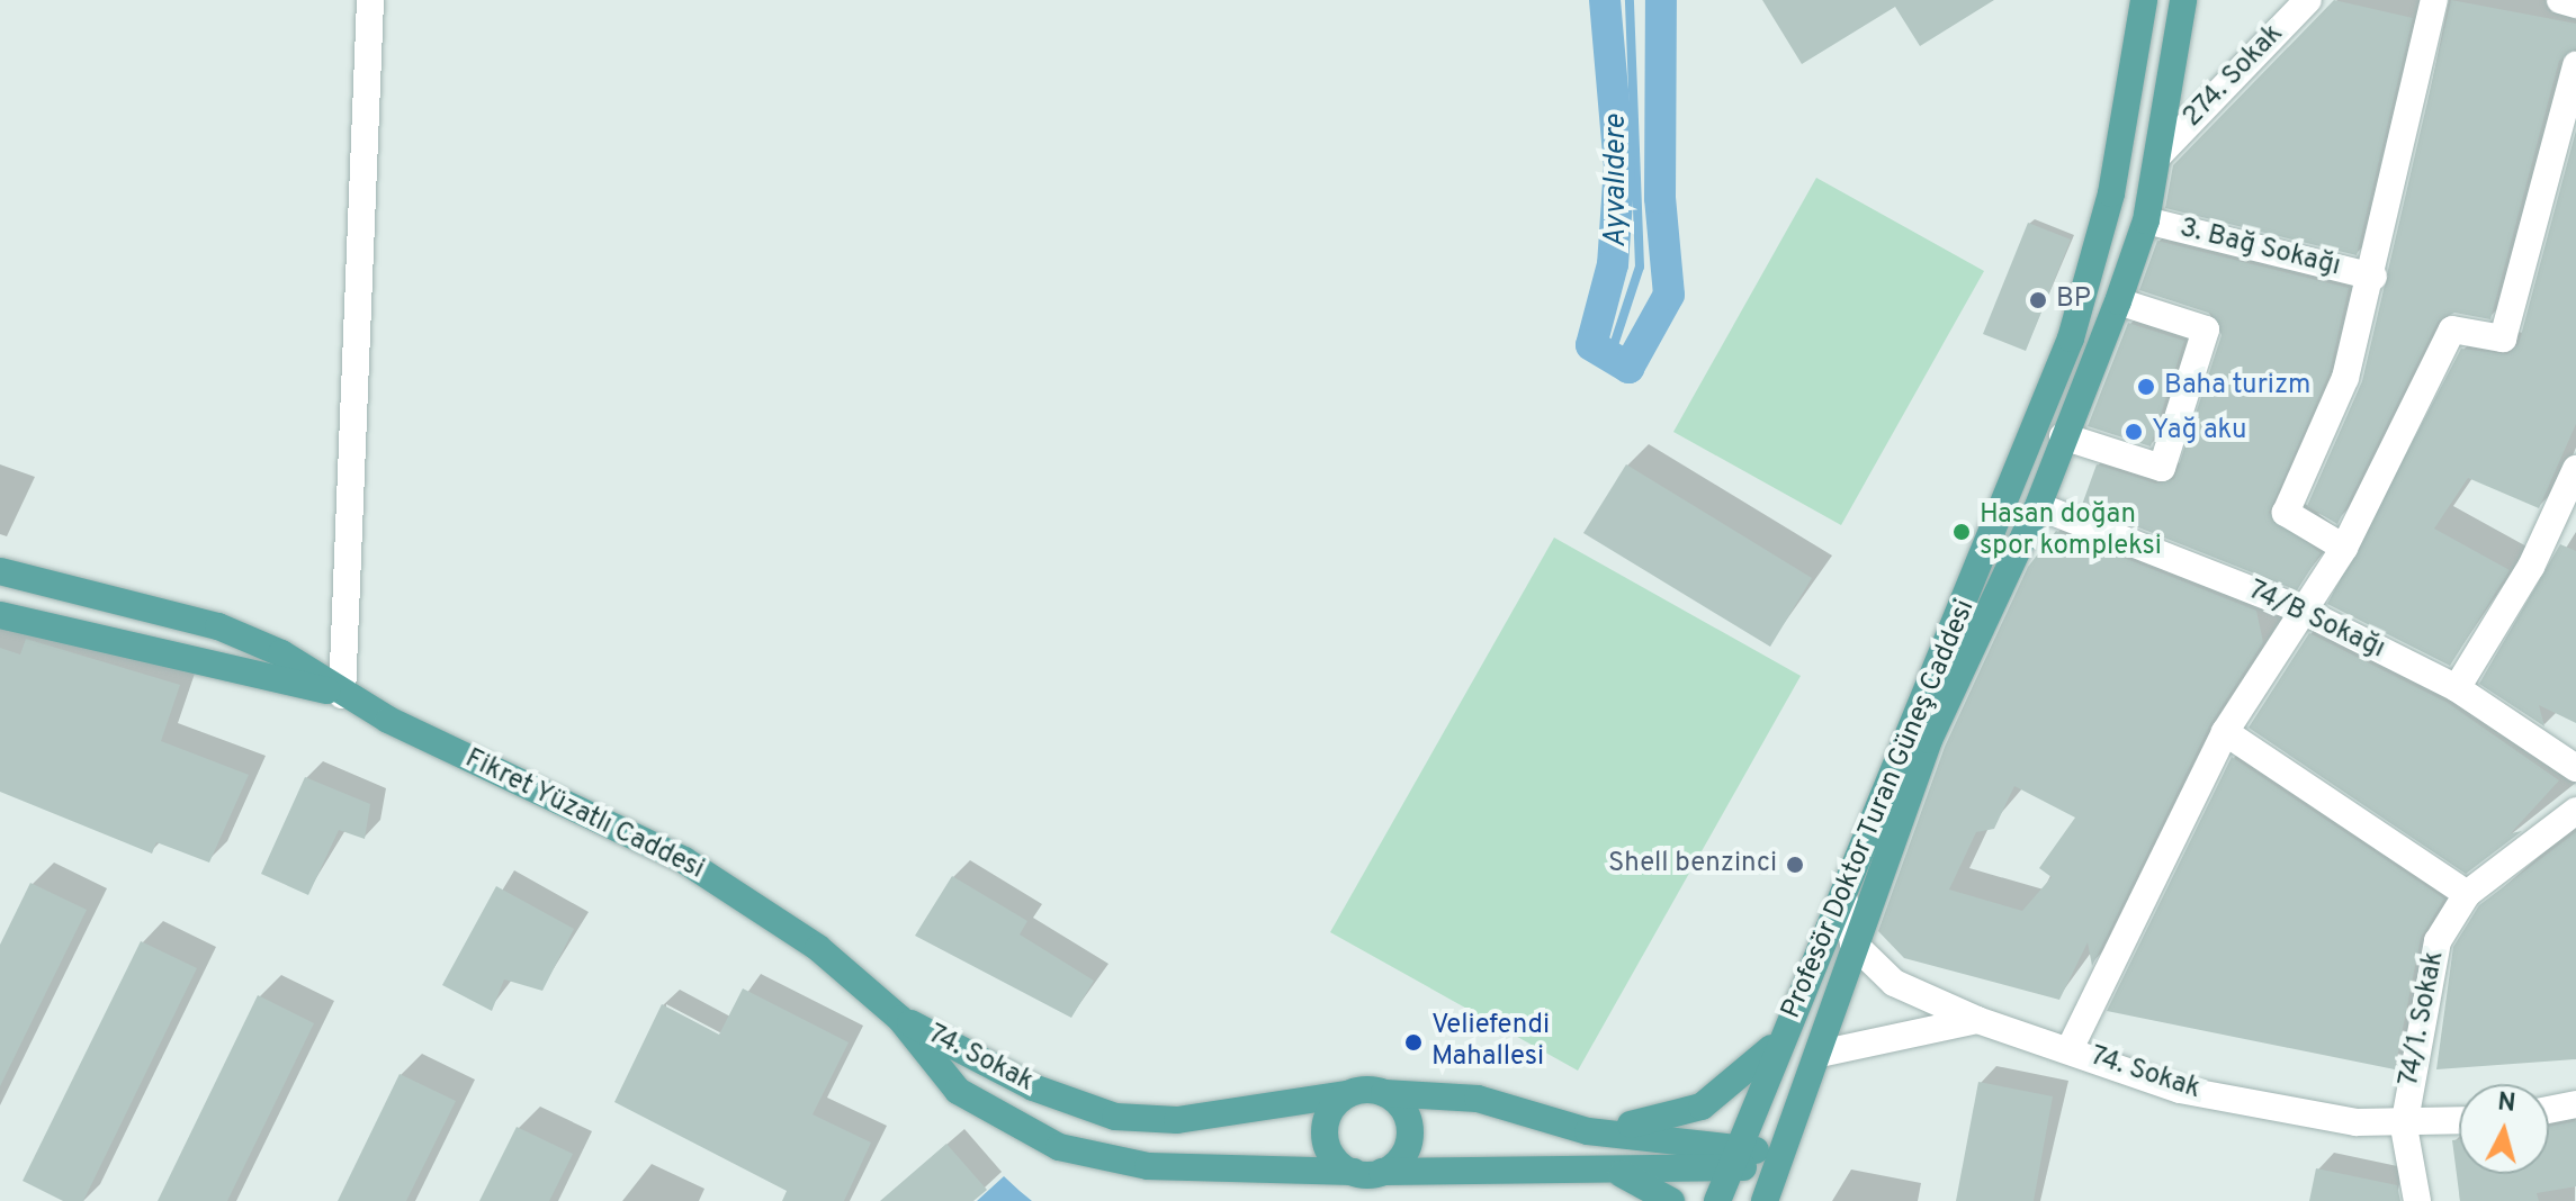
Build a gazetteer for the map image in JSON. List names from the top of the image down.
{
  "streets": {
    "main road": ["Profesör Doktor Turan Güneş Caddesi", "Fikret Yüzatlı Caddesi", "74. Sokak"],
    "street": [
      "274. Sokak",
      "3. Bağ Sokağı",
      "74/B Sokağı",
      "74/1. Sokak"
    ]
  },
  "crossings": [
    ["274. Sokak", "Profesör Doktor Turan Güneş Caddesi"],
    ["3. Bağ Sokağı", "Profesör Doktor Turan Güneş Caddesi"],
    ["74/B Sokağı", "Profesör Doktor Turan Güneş Caddesi"],
    ["Profesör Doktor Turan Güneş Caddesi", "74. Sokak"],
    ["Fikret Yüzatlı Caddesi", "74. Sokak"],
    ["74/1. Sokak", "74. Sokak"]
  ],
  "water": ["Ayvalıdere"],
  "places": [
    "BP",
    "Baha turizm",
    "Yağ aku",
    "Hasan doğan spor kompleksi",
    "Shell benzinci",
    "Veliefendi Mahallesi"
  ],
  "north": "top"
}
